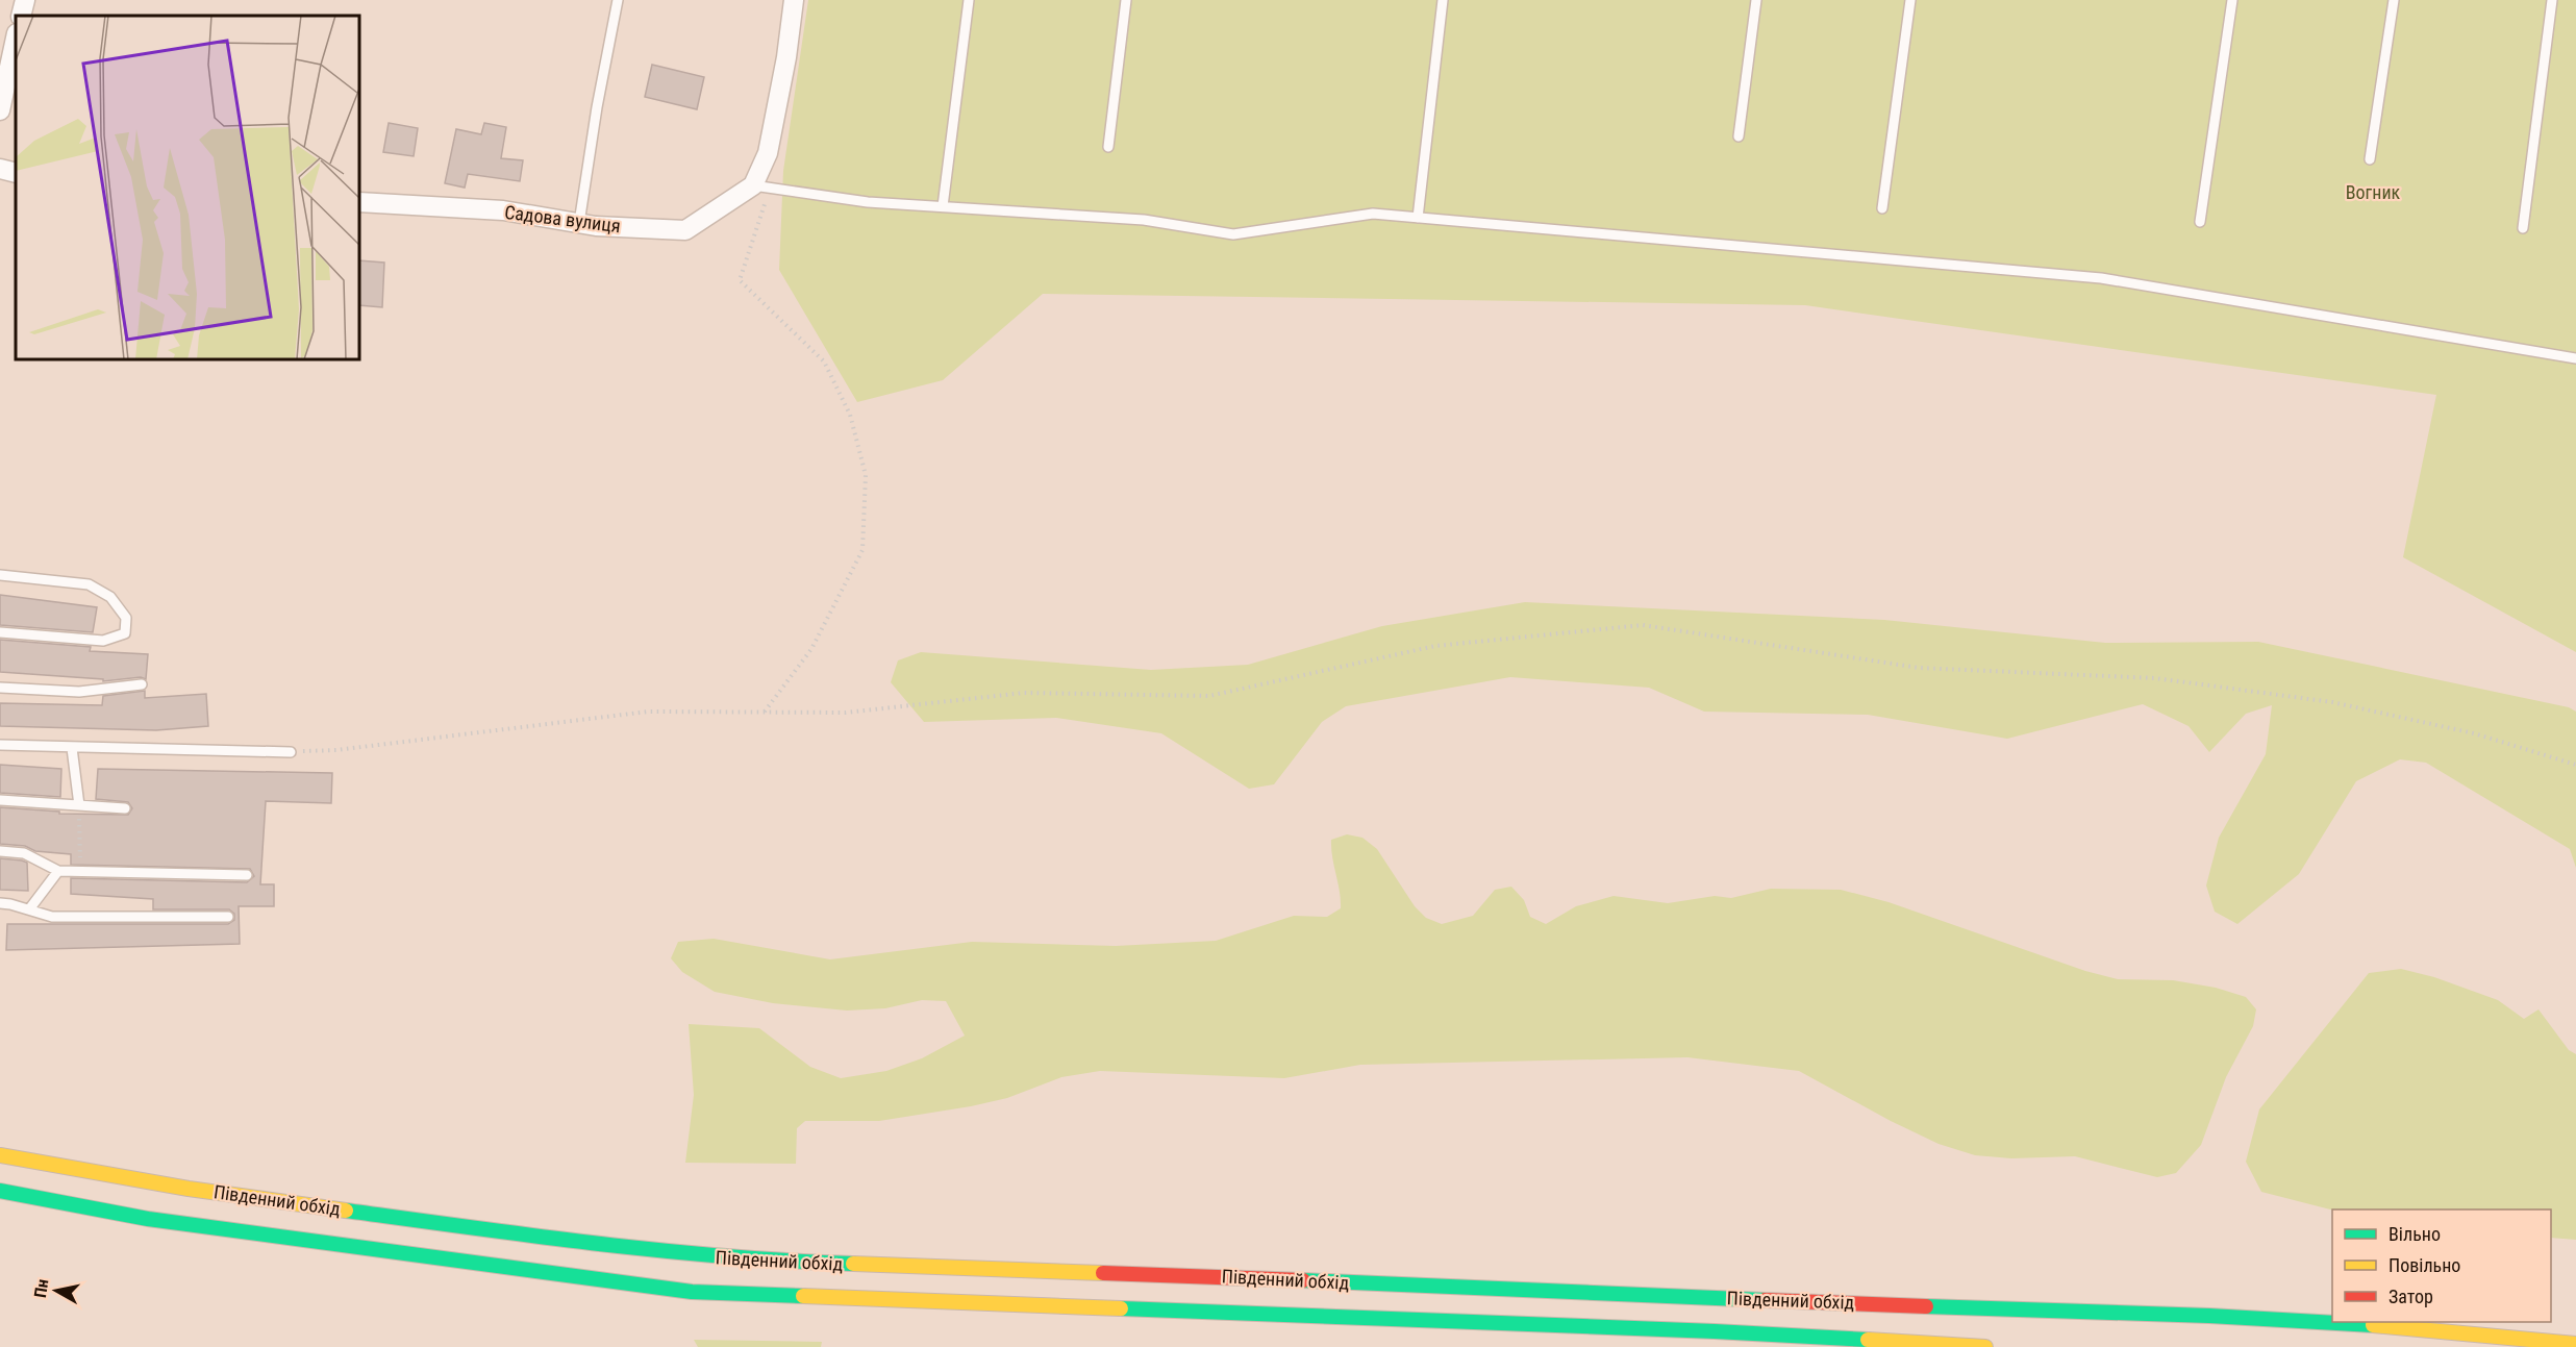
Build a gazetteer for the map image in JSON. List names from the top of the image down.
{
  "streets": {
    "main road": ["Південний обхід"],
    "street": ["Садова вулиця"]
  },
  "parks": ["Вогник"],
  "legend": ["Вільно", "Повільно", "Затор"],
  "north": "left"
}
